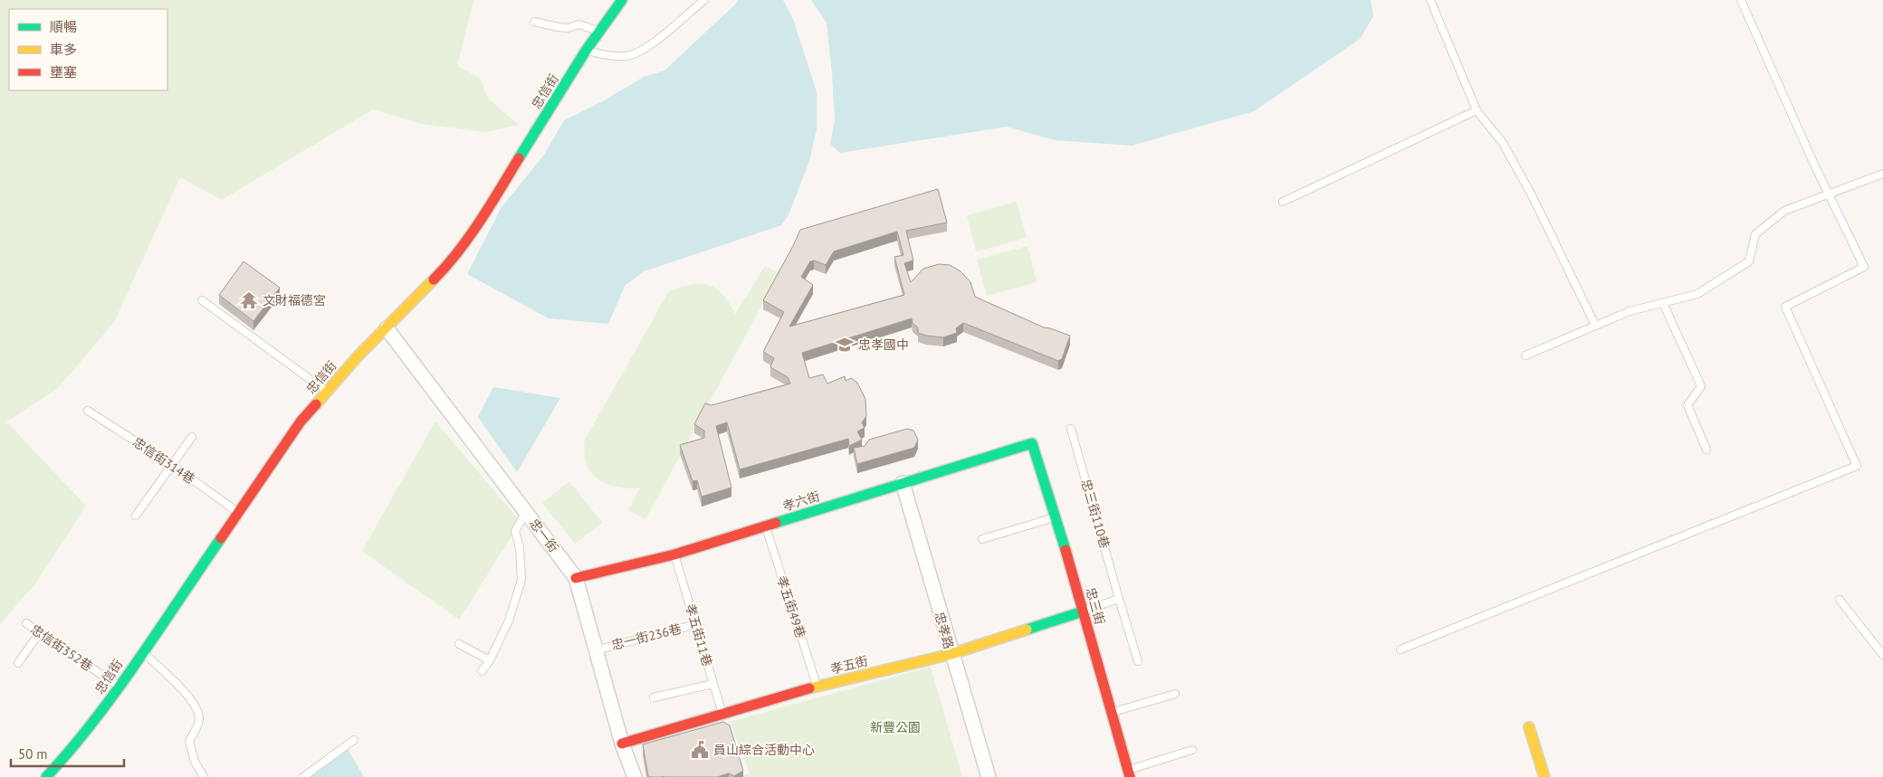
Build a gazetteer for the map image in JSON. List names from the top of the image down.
{
  "streets": {
    "street": [
      "忠信街",
      "孝六街",
      "忠一街",
      "忠三街",
      "忠孝路",
      "孝五街"
    ],
    "lane": [
      "忠信街314巷",
      "忠三街110巷",
      "孝五街49巷",
      "孝五街11巷",
      "忠一街236巷",
      "忠信街352巷"
    ]
  },
  "crossings": [
    ["忠信街", "忠信街314巷"],
    ["忠信街", "忠一街"],
    ["忠信街", "忠信街352巷"],
    ["孝六街", "忠一街"],
    ["孝六街", "忠三街"],
    ["孝六街", "孝五街49巷"],
    ["孝六街", "忠孝路"],
    ["孝六街", "孝五街11巷"],
    ["忠一街", "忠一街236巷"],
    ["忠一街", "孝五街"],
    ["忠三街", "孝五街"],
    ["孝五街49巷", "孝五街"],
    ["忠孝路", "孝五街"],
    ["孝五街11巷", "忠一街236巷"],
    ["孝五街11巷", "孝五街"]
  ],
  "parks": ["新豐公園"],
  "places": {
    "temple": ["文財福德宮"],
    "school or university": ["忠孝國中"],
    "public building": ["員山綜合活動中心"]
  },
  "legend": ["順暢", "車多", "壅塞"],
  "scale_bar": "50 m"
}
